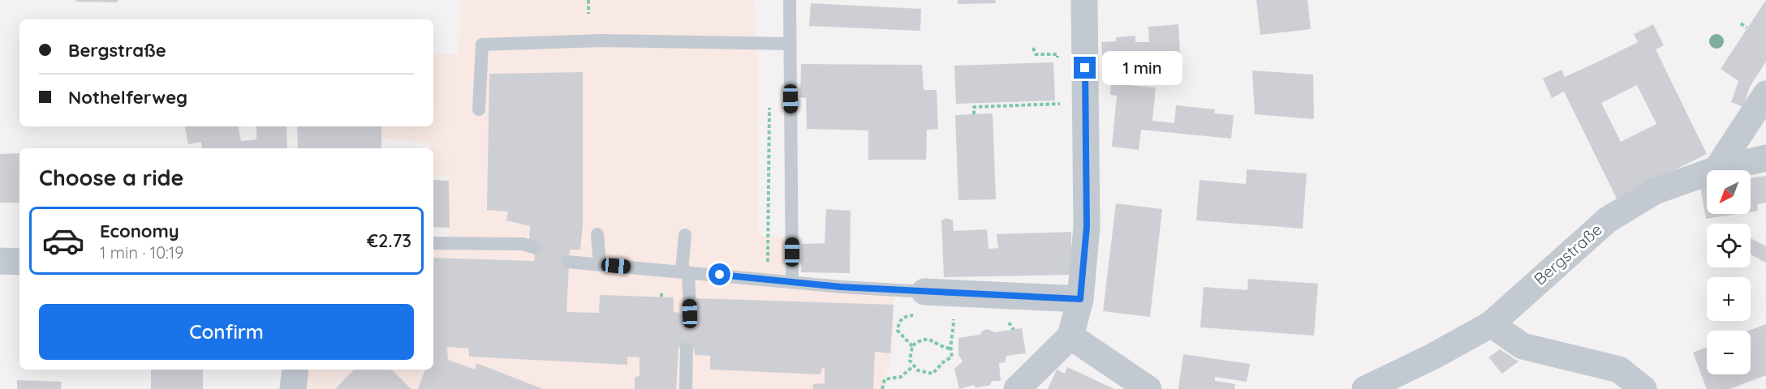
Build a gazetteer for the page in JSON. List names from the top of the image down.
{
  "streets": {
    "street": ["Bergstraße"]
  },
  "north": "bottom left",
  "page": {
    "banner": ["Bergstraße", "Nothelferweg"],
    "bubble": "1 min",
    "heading": "Choose a ride",
    "map_buttons": ["+", "−"],
    "list": [
      {
        "name": "Economy",
        "note": "1 min · 10:19",
        "value": "€2.73"
      }
    ],
    "buttons": "Confirm"
  }
}
